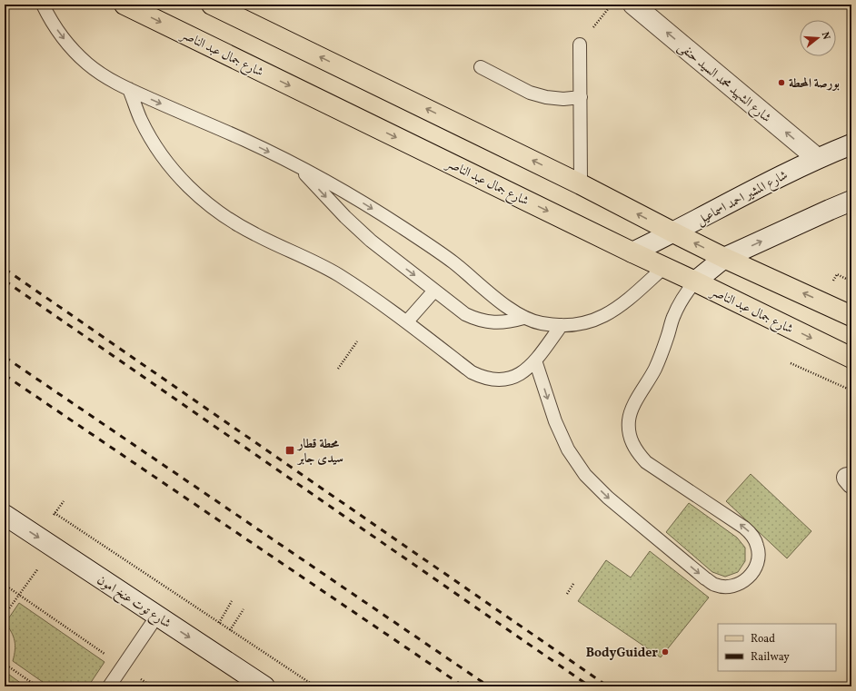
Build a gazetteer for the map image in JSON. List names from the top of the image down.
{
  "streets": {
    "main road": [
      "شارع جمال عبد الناصر",
      "شارع الشهيد محمد السيد حنفى",
      "شارع المشير احمد اسماعيل",
      "شارع توت عنخ امون"
    ]
  },
  "crossings": [
    ["شارع جمال عبد الناصر", "شارع المشير احمد اسماعيل"],
    ["شارع الشهيد محمد السيد حنفى", "شارع المشير احمد اسماعيل"]
  ],
  "one_way": ["شارع توت عنخ امون"],
  "places": {
    "other": ["بورصة المحطة", "BodyGuider"],
    "transit": ["محطة قطار سيدى جابر"]
  },
  "legend": ["Road", "Railway"],
  "north": "right"
}
